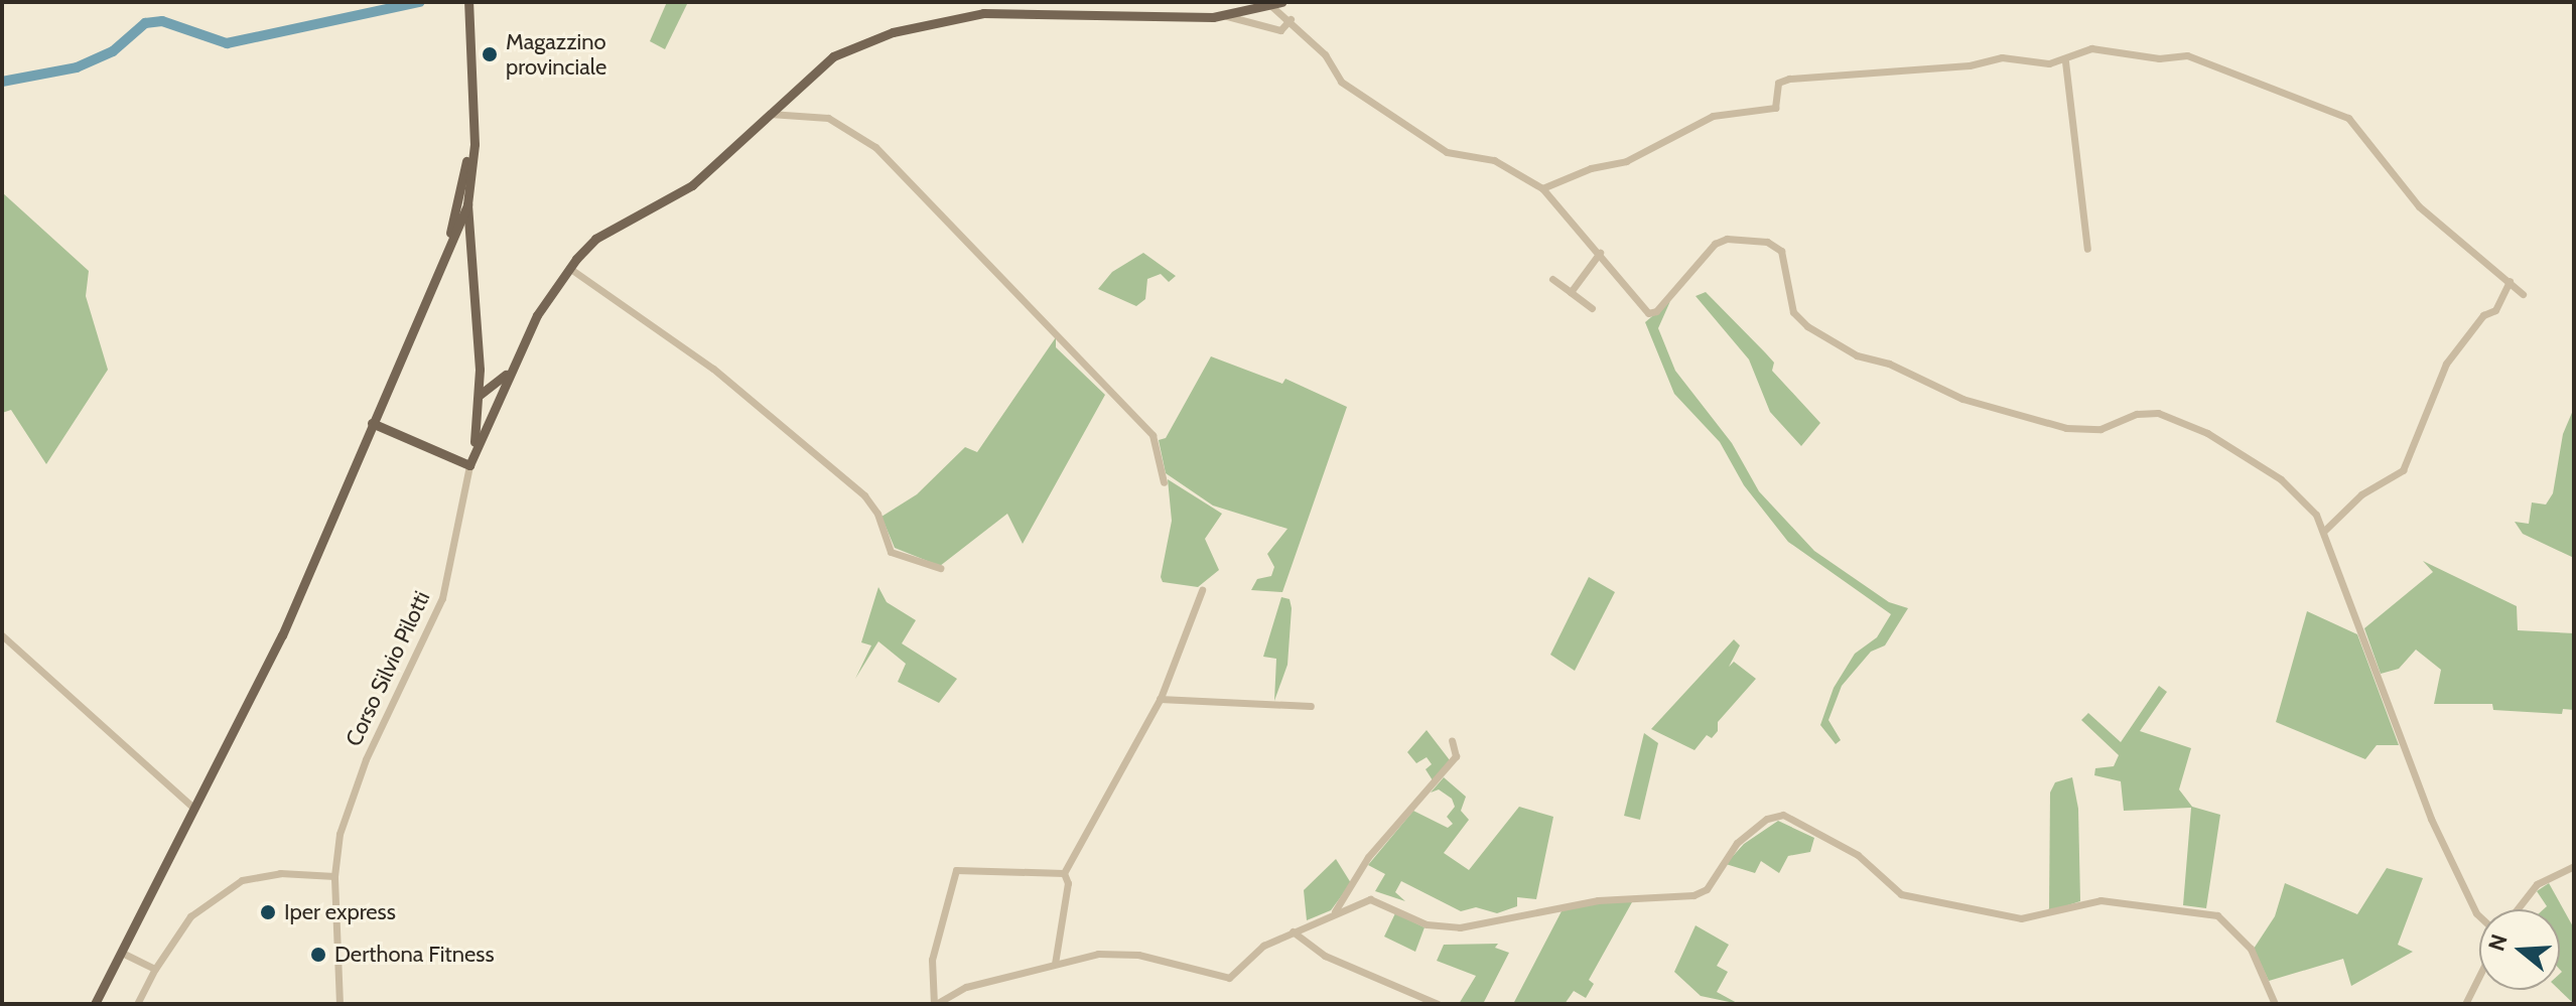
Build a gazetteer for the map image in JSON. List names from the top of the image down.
{
  "streets": {
    "main road": ["Corso Silvio Pilotti"]
  },
  "places": ["Magazzino provinciale", "Iper express", "Derthona Fitness"],
  "north": "left"
}
